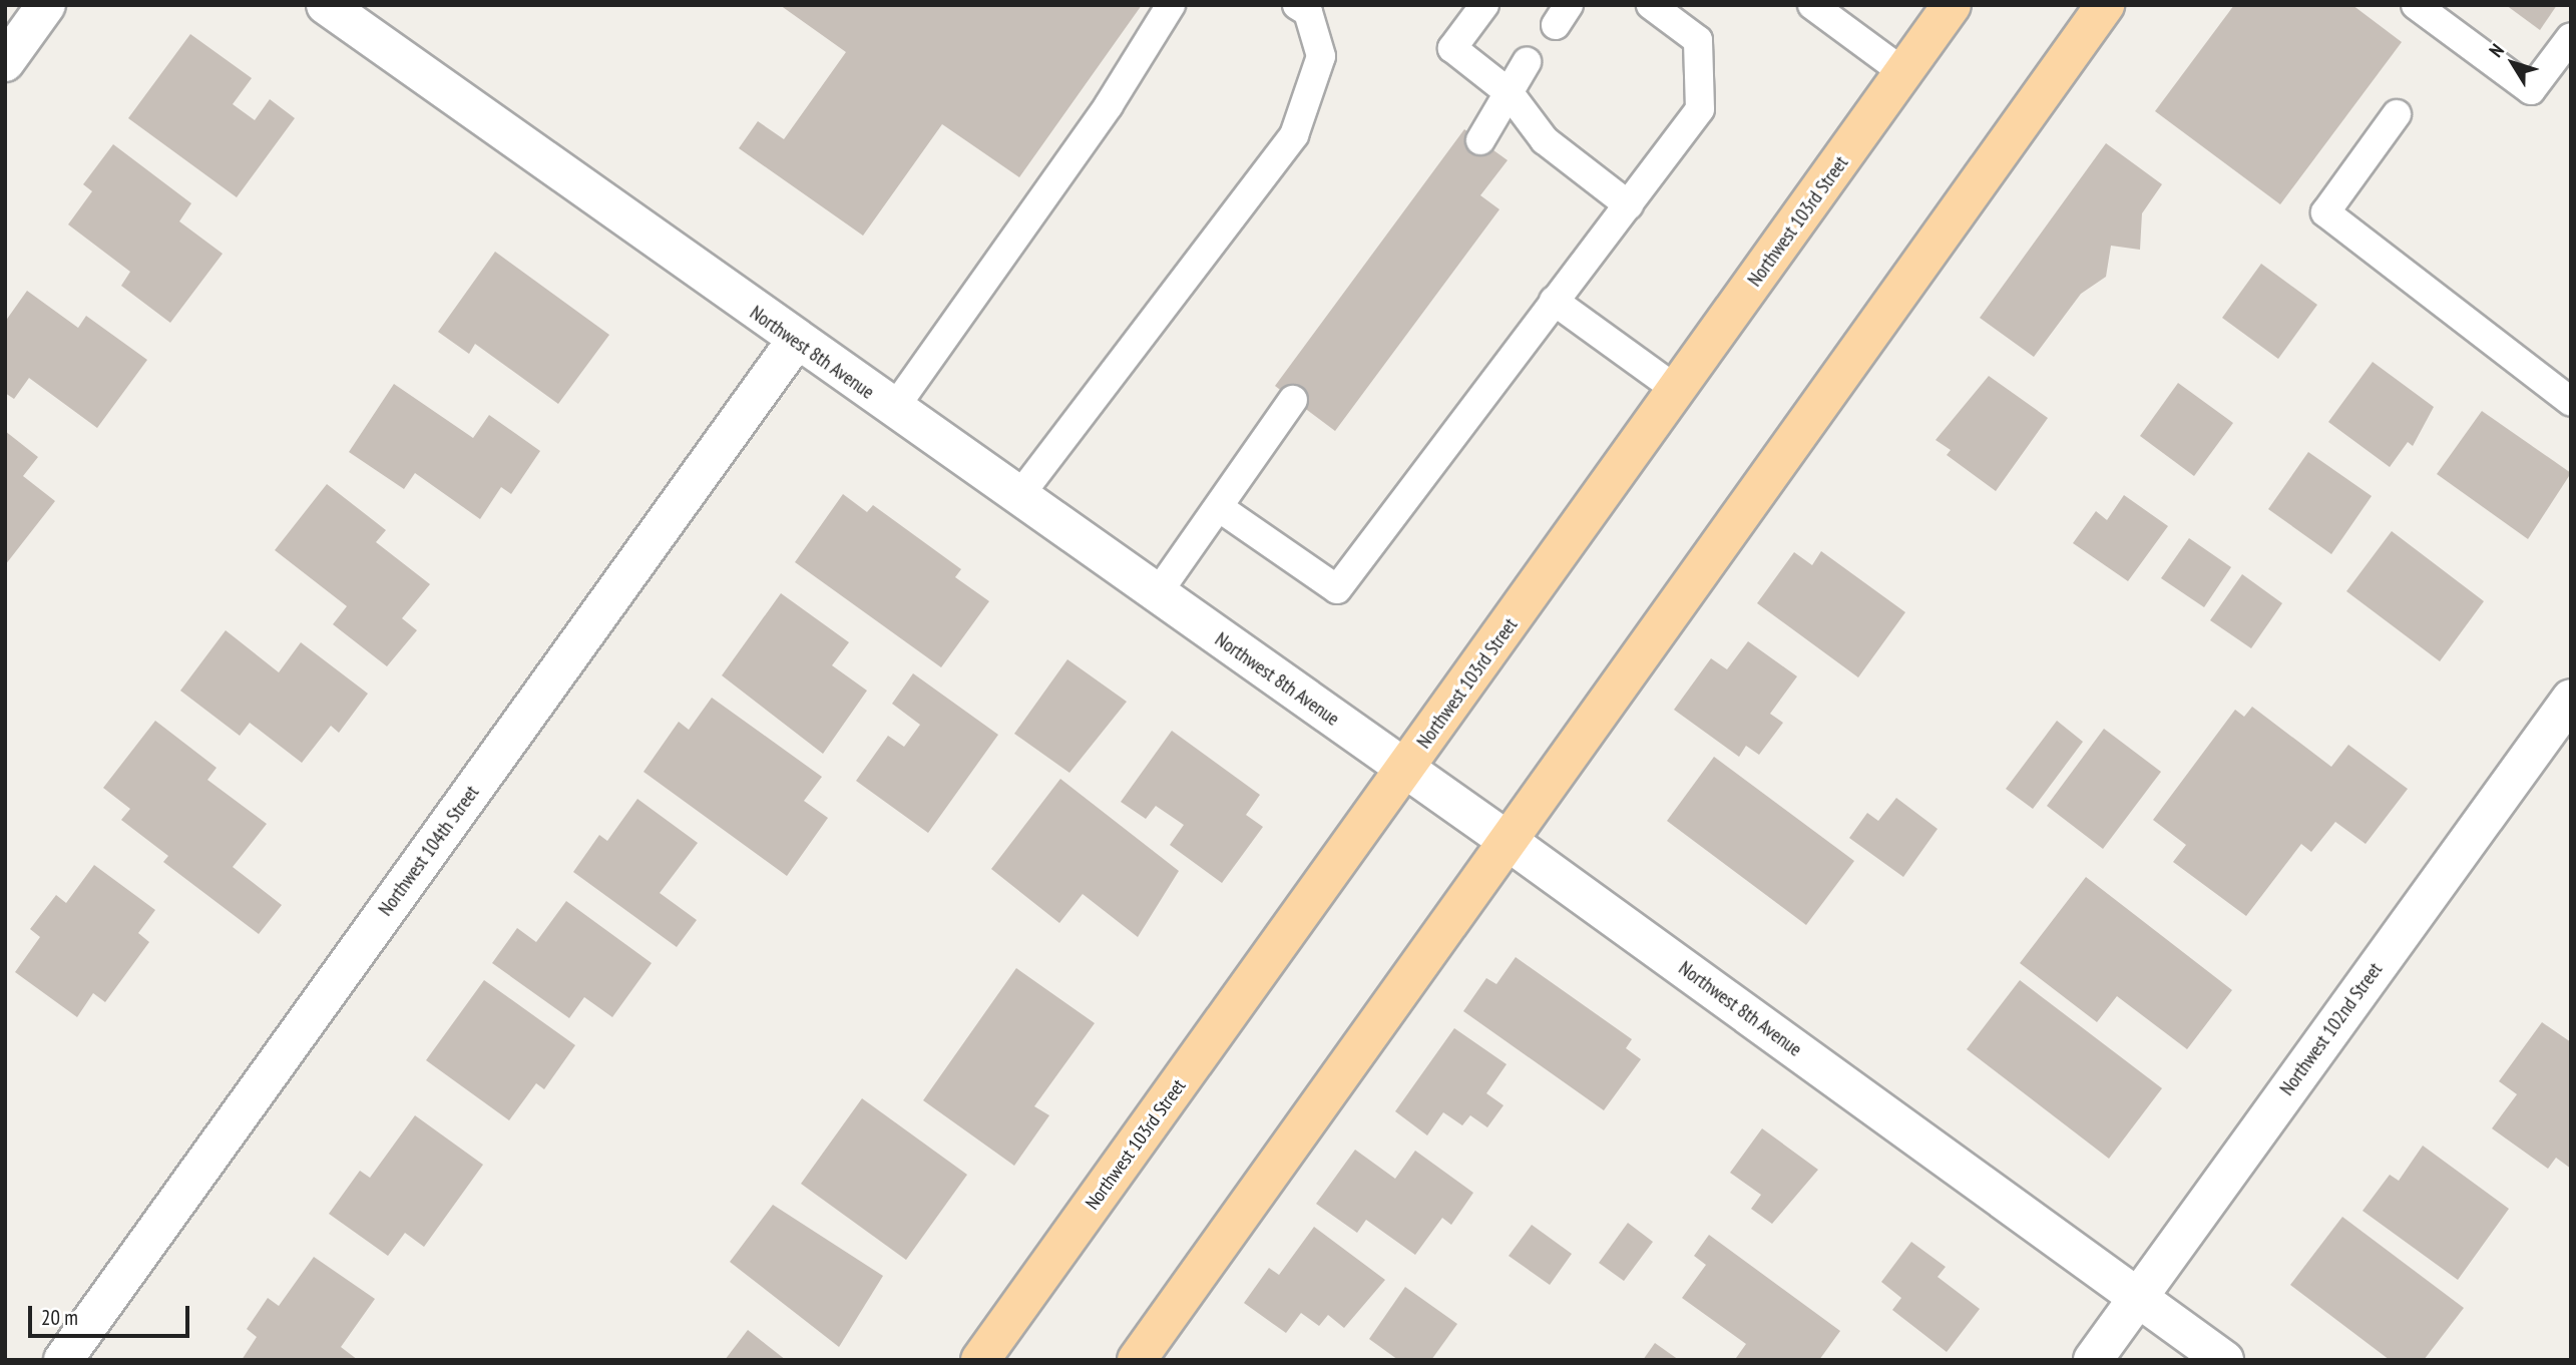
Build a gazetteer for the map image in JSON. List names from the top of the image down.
{
  "streets": {
    "main road": ["Northwest 103rd Street"],
    "street": ["Northwest 8th Avenue", "Northwest 104th Street", "Northwest 102nd Street"]
  },
  "crossings": [
    ["Northwest 103rd Street", "Northwest 8th Avenue"],
    ["Northwest 8th Avenue", "Northwest 104th Street"],
    ["Northwest 8th Avenue", "Northwest 102nd Street"]
  ],
  "scale_bar": "20 m",
  "north": "top left"
}
